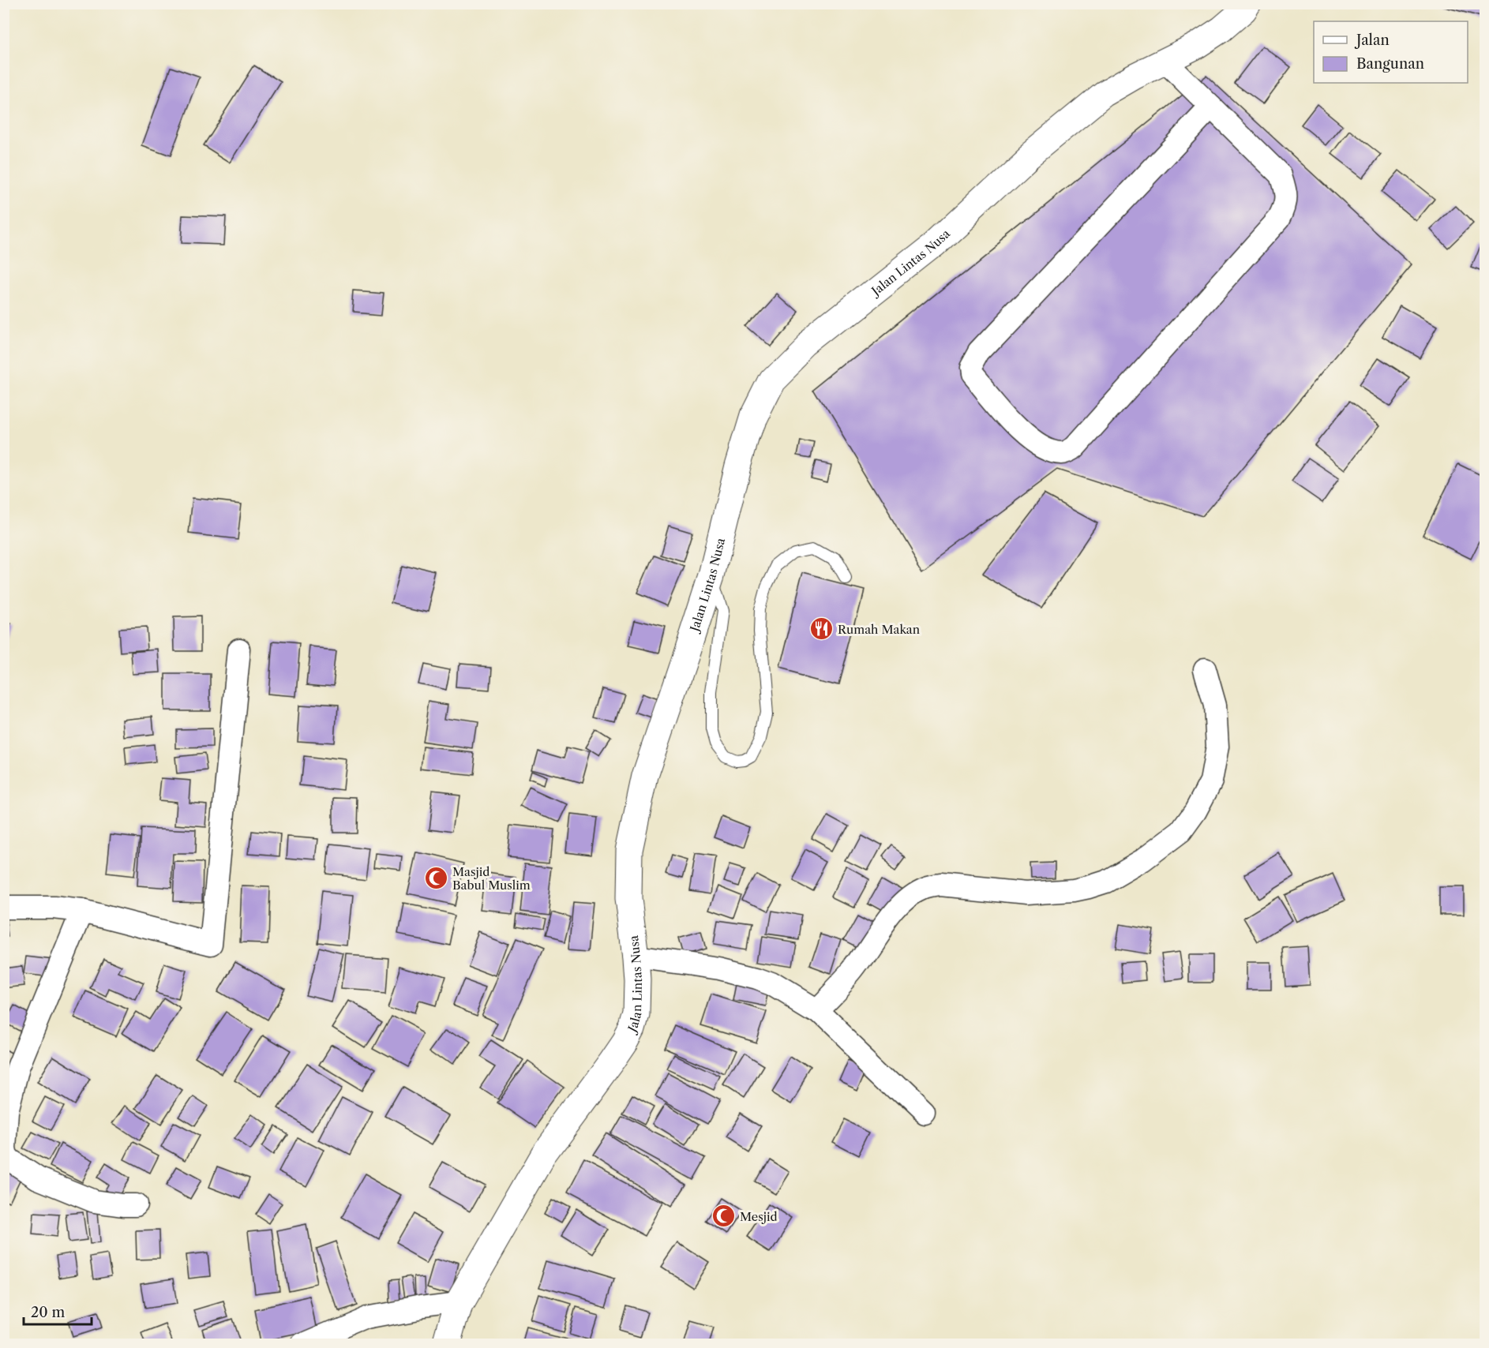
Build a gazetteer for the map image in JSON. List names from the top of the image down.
{
  "streets": {
    "highway": ["Jalan Lintas Nusa"]
  },
  "places": {
    "restaurant": ["Rumah Makan"],
    "mosque": ["Masjid Babul Muslim", "Mesjid"]
  },
  "legend": ["Jalan", "Bangunan"],
  "scale_bar": "20 m"
}
